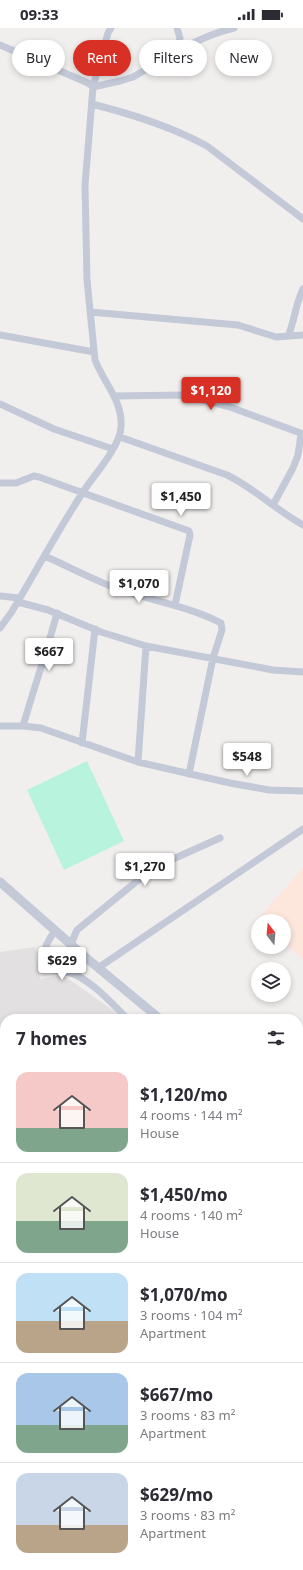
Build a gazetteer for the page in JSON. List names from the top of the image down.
{
  "north": "top",
  "page": {
    "status": "09:33",
    "chip": [
      "Buy",
      "Rent",
      "Filters",
      "New"
    ],
    "price": [
      "$1,120",
      "$1,450",
      "$1,070",
      "$667",
      "$548",
      "$1,270",
      "$629"
    ],
    "heading": "7 homes",
    "list": [
      {
        "name": "$1,120/mo",
        "note": "4 rooms · 144 m² · House"
      },
      {
        "name": "$1,450/mo",
        "note": "4 rooms · 140 m² · House"
      },
      {
        "name": "$1,070/mo",
        "note": "3 rooms · 104 m² · Apartment"
      },
      {
        "name": "$667/mo",
        "note": "3 rooms · 83 m² · Apartment"
      },
      {
        "name": "$629/mo",
        "note": "3 rooms · 83 m² · Apartment"
      }
    ]
  }
}
